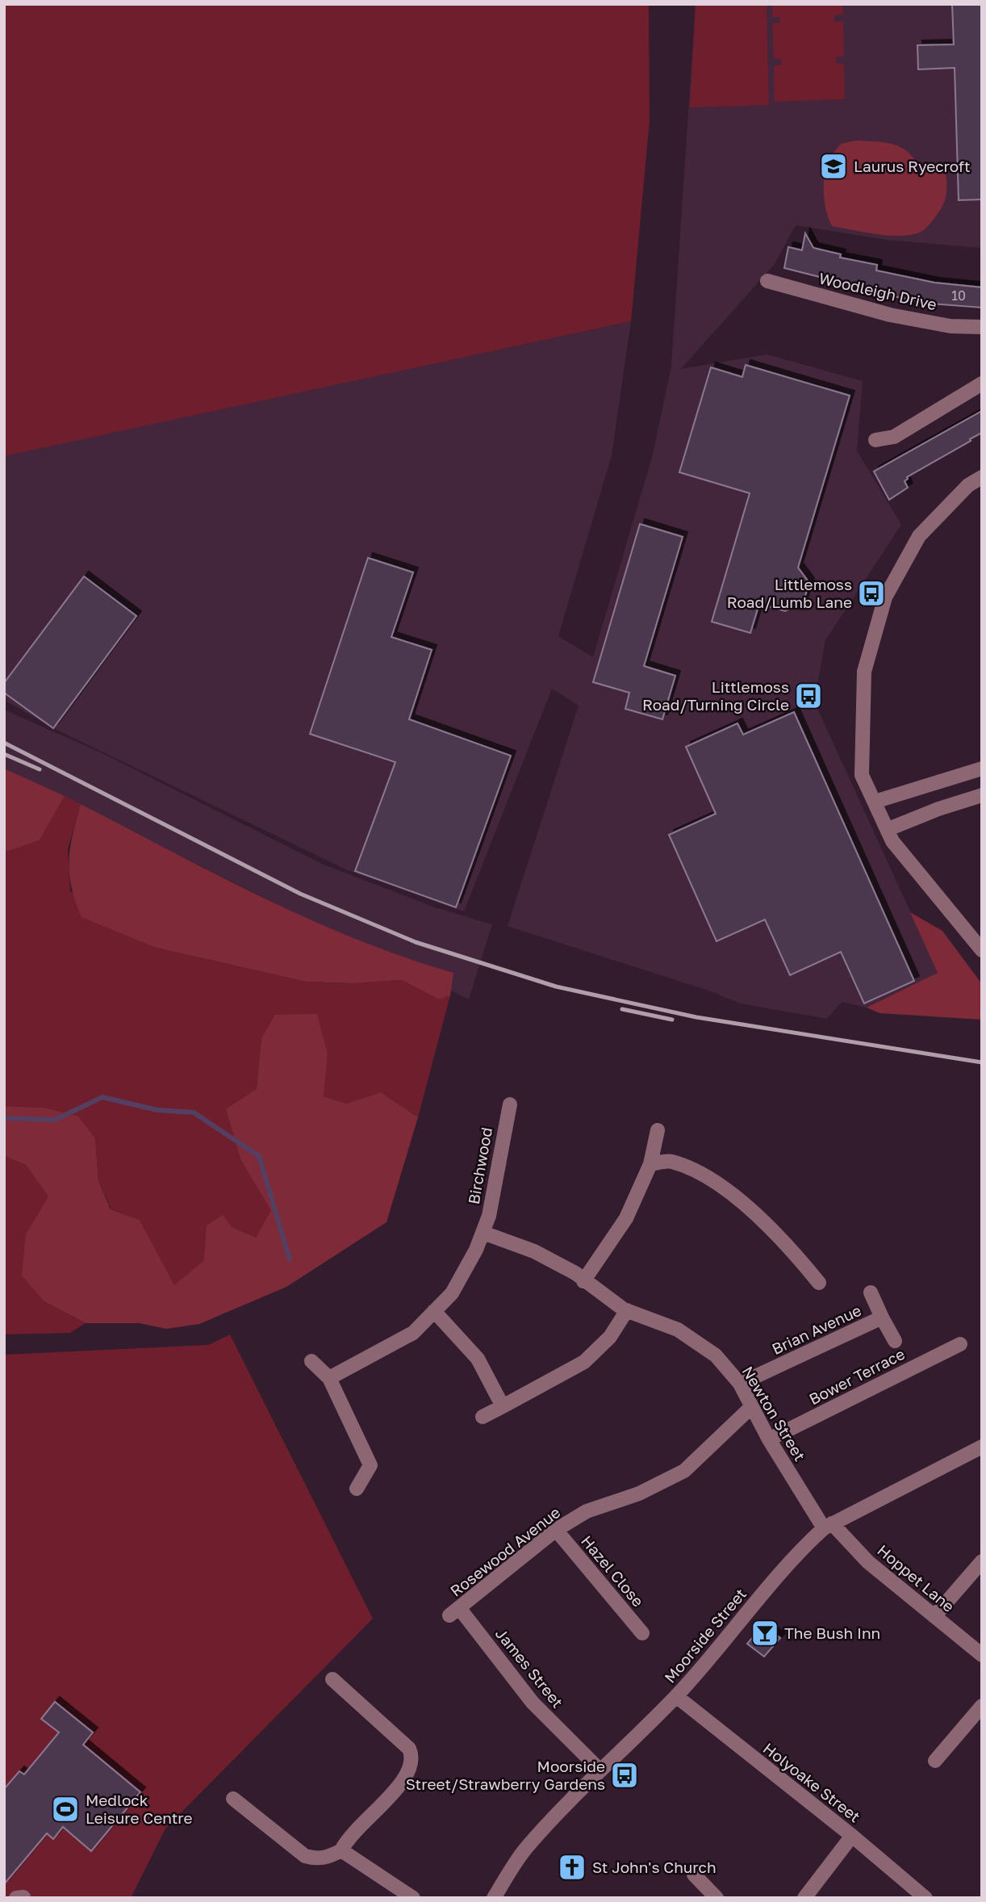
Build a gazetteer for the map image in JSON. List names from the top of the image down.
{
  "streets": {
    "street": [
      "Woodleigh Drive",
      "Birchwood",
      "Brian Avenue",
      "Bower Terrace",
      "Newton Street",
      "Rosewood Avenue",
      "Hazel Close",
      "Hoppet Lane",
      "Moorside Street",
      "James Street",
      "Holyoake Street"
    ]
  },
  "crossings": [
    ["Birchwood", "Newton Street"],
    ["Brian Avenue", "Newton Street"],
    ["Bower Terrace", "Newton Street"],
    ["Newton Street", "Rosewood Avenue"],
    ["Newton Street", "Hoppet Lane"],
    ["Newton Street", "Moorside Street"],
    ["Rosewood Avenue", "Hazel Close"],
    ["Rosewood Avenue", "James Street"],
    ["Hoppet Lane", "Moorside Street"],
    ["Moorside Street", "James Street"],
    ["Moorside Street", "Holyoake Street"]
  ],
  "places": {
    "school or university": ["Laurus Ryecroft"],
    "bus stop": ["Littlemoss Road/Lumb Lane", "Littlemoss Road/Turning Circle", "Moorside Street/Strawberry Gardens"],
    "bar": ["The Bush Inn"],
    "sports": ["Medlock Leisure Centre"],
    "church": ["St John's Church"]
  },
  "house_numbers": ["10"]
}
